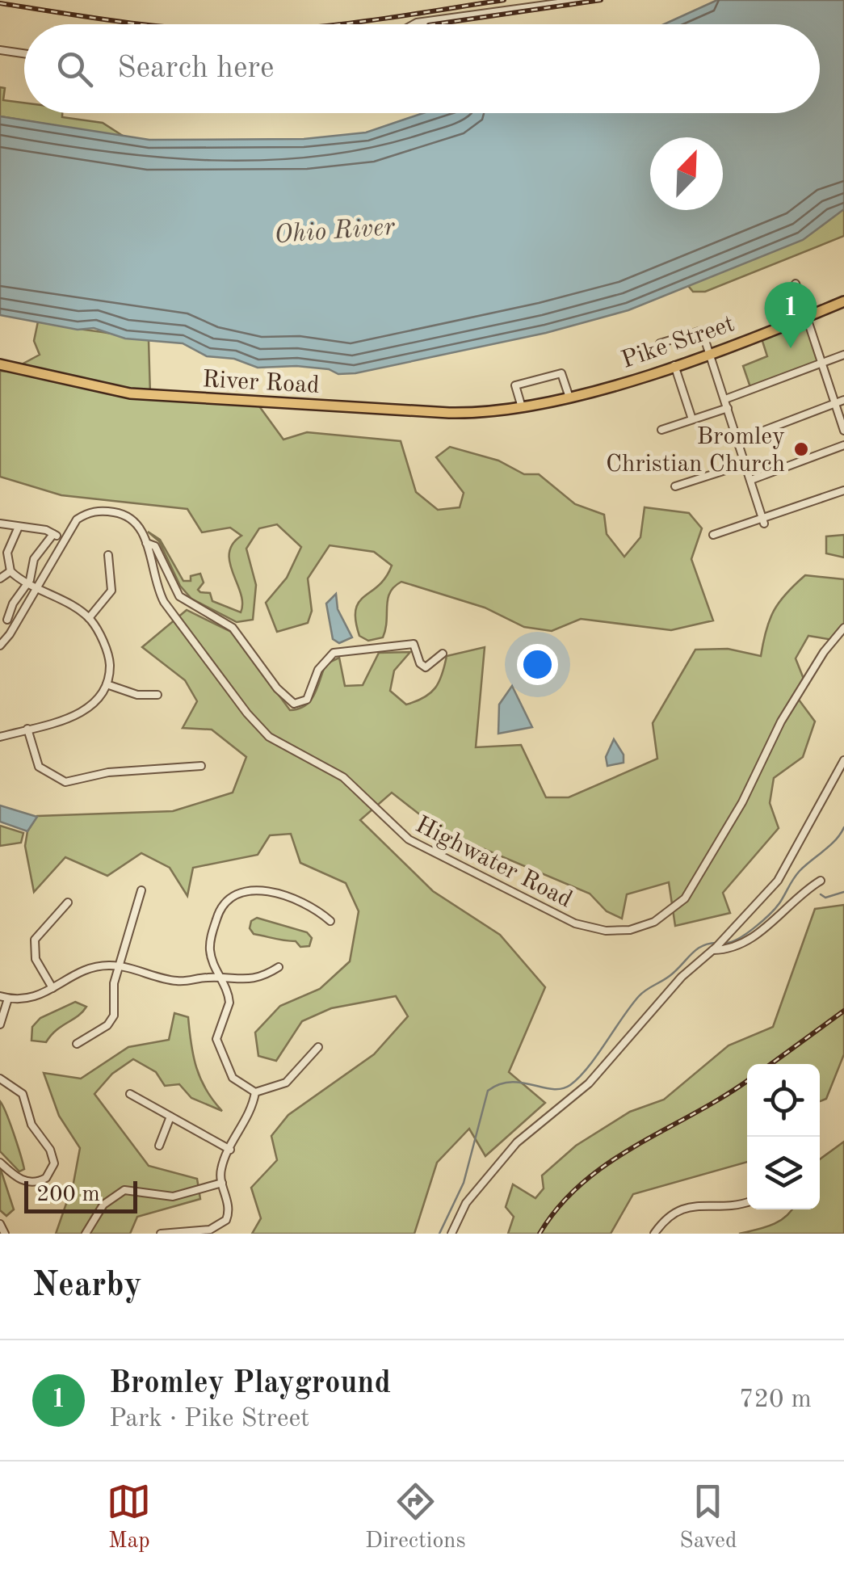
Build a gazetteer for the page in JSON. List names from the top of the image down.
{
  "streets": {
    "main road": ["Pike Street", "River Road"],
    "street": ["Highwater Road"]
  },
  "crossings": [
    ["Pike Street", "River Road"]
  ],
  "water": ["Ohio River"],
  "places": ["Bromley Christian Church"],
  "scale_bar": "200 m",
  "north": "top right",
  "page": {
    "search": "Search here",
    "pins": "1",
    "scale": "200 m",
    "heading": "Nearby",
    "list": [
      {
        "mark": "1",
        "name": "Bromley Playground",
        "note": "Park · Pike Street",
        "value": "720 m"
      }
    ],
    "nav": ["Map", "Directions", "Saved"]
  }
}
